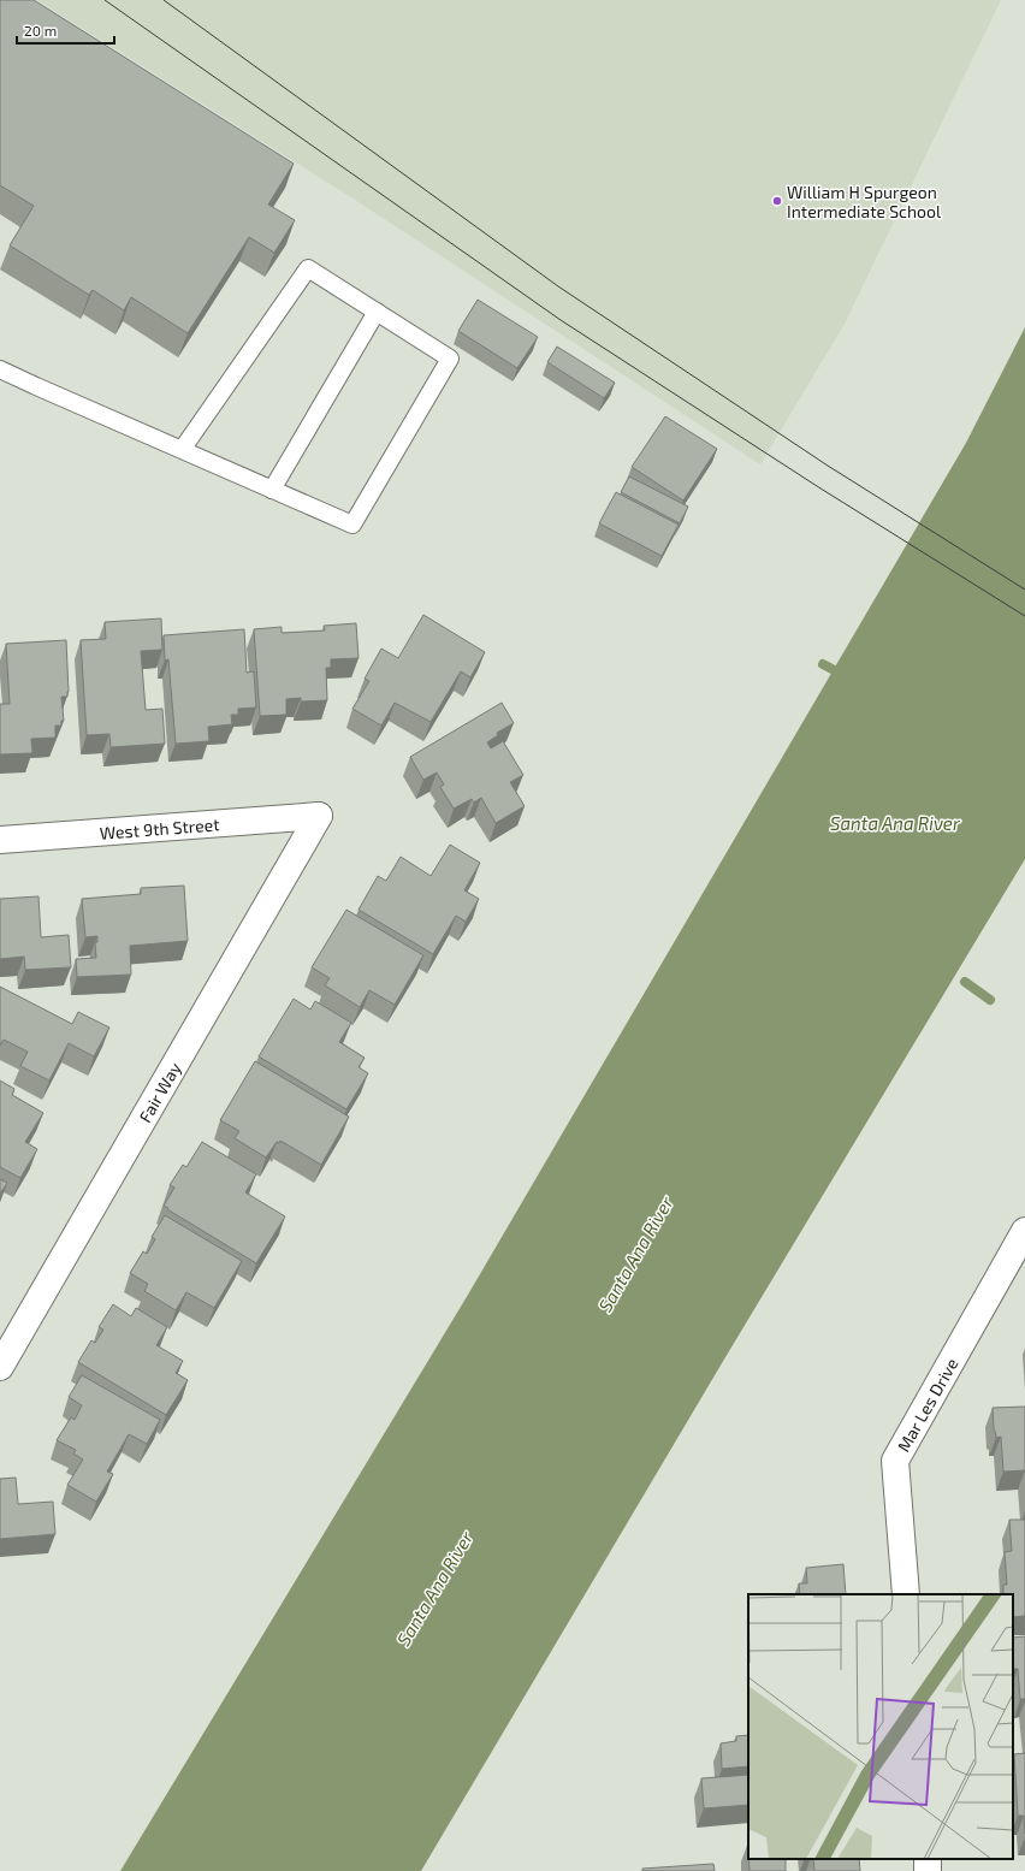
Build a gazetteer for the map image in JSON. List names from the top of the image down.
{
  "streets": {
    "street": ["West 9th Street", "Fair Way", "Mar Les Drive"]
  },
  "crossings": [
    ["West 9th Street", "Fair Way"]
  ],
  "water": ["Santa Ana River"],
  "places": ["William H Spurgeon Intermediate School"],
  "scale_bar": "20 m"
}
